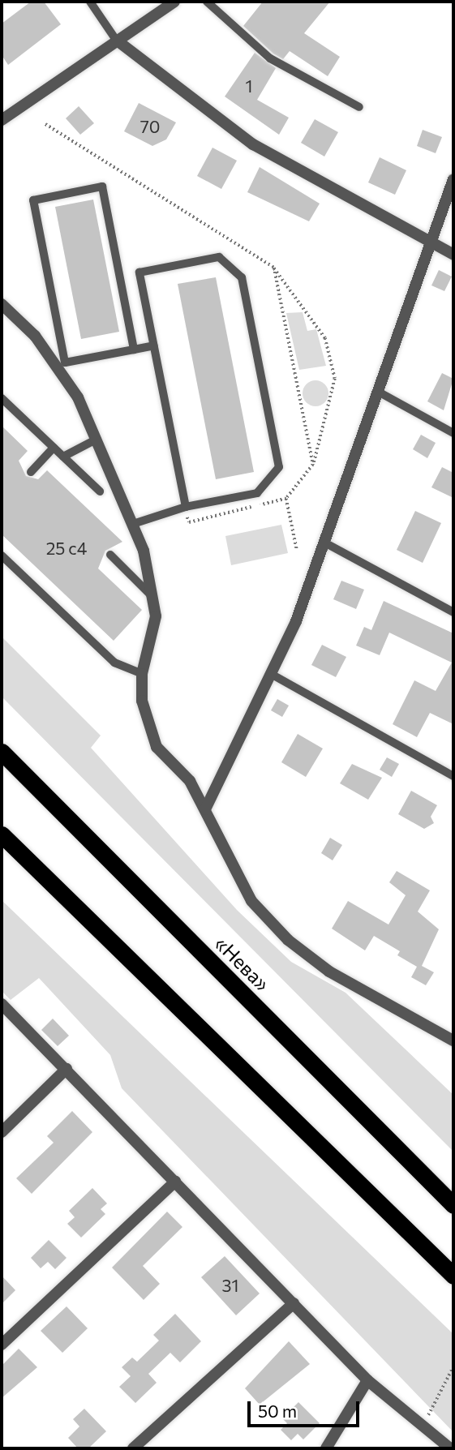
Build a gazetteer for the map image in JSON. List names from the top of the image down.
{
  "streets": {
    "highway": ["«Нева»"]
  },
  "house_numbers": [
    "1",
    "70",
    "25 с4",
    "31"
  ],
  "scale_bar": "50 m"
}
